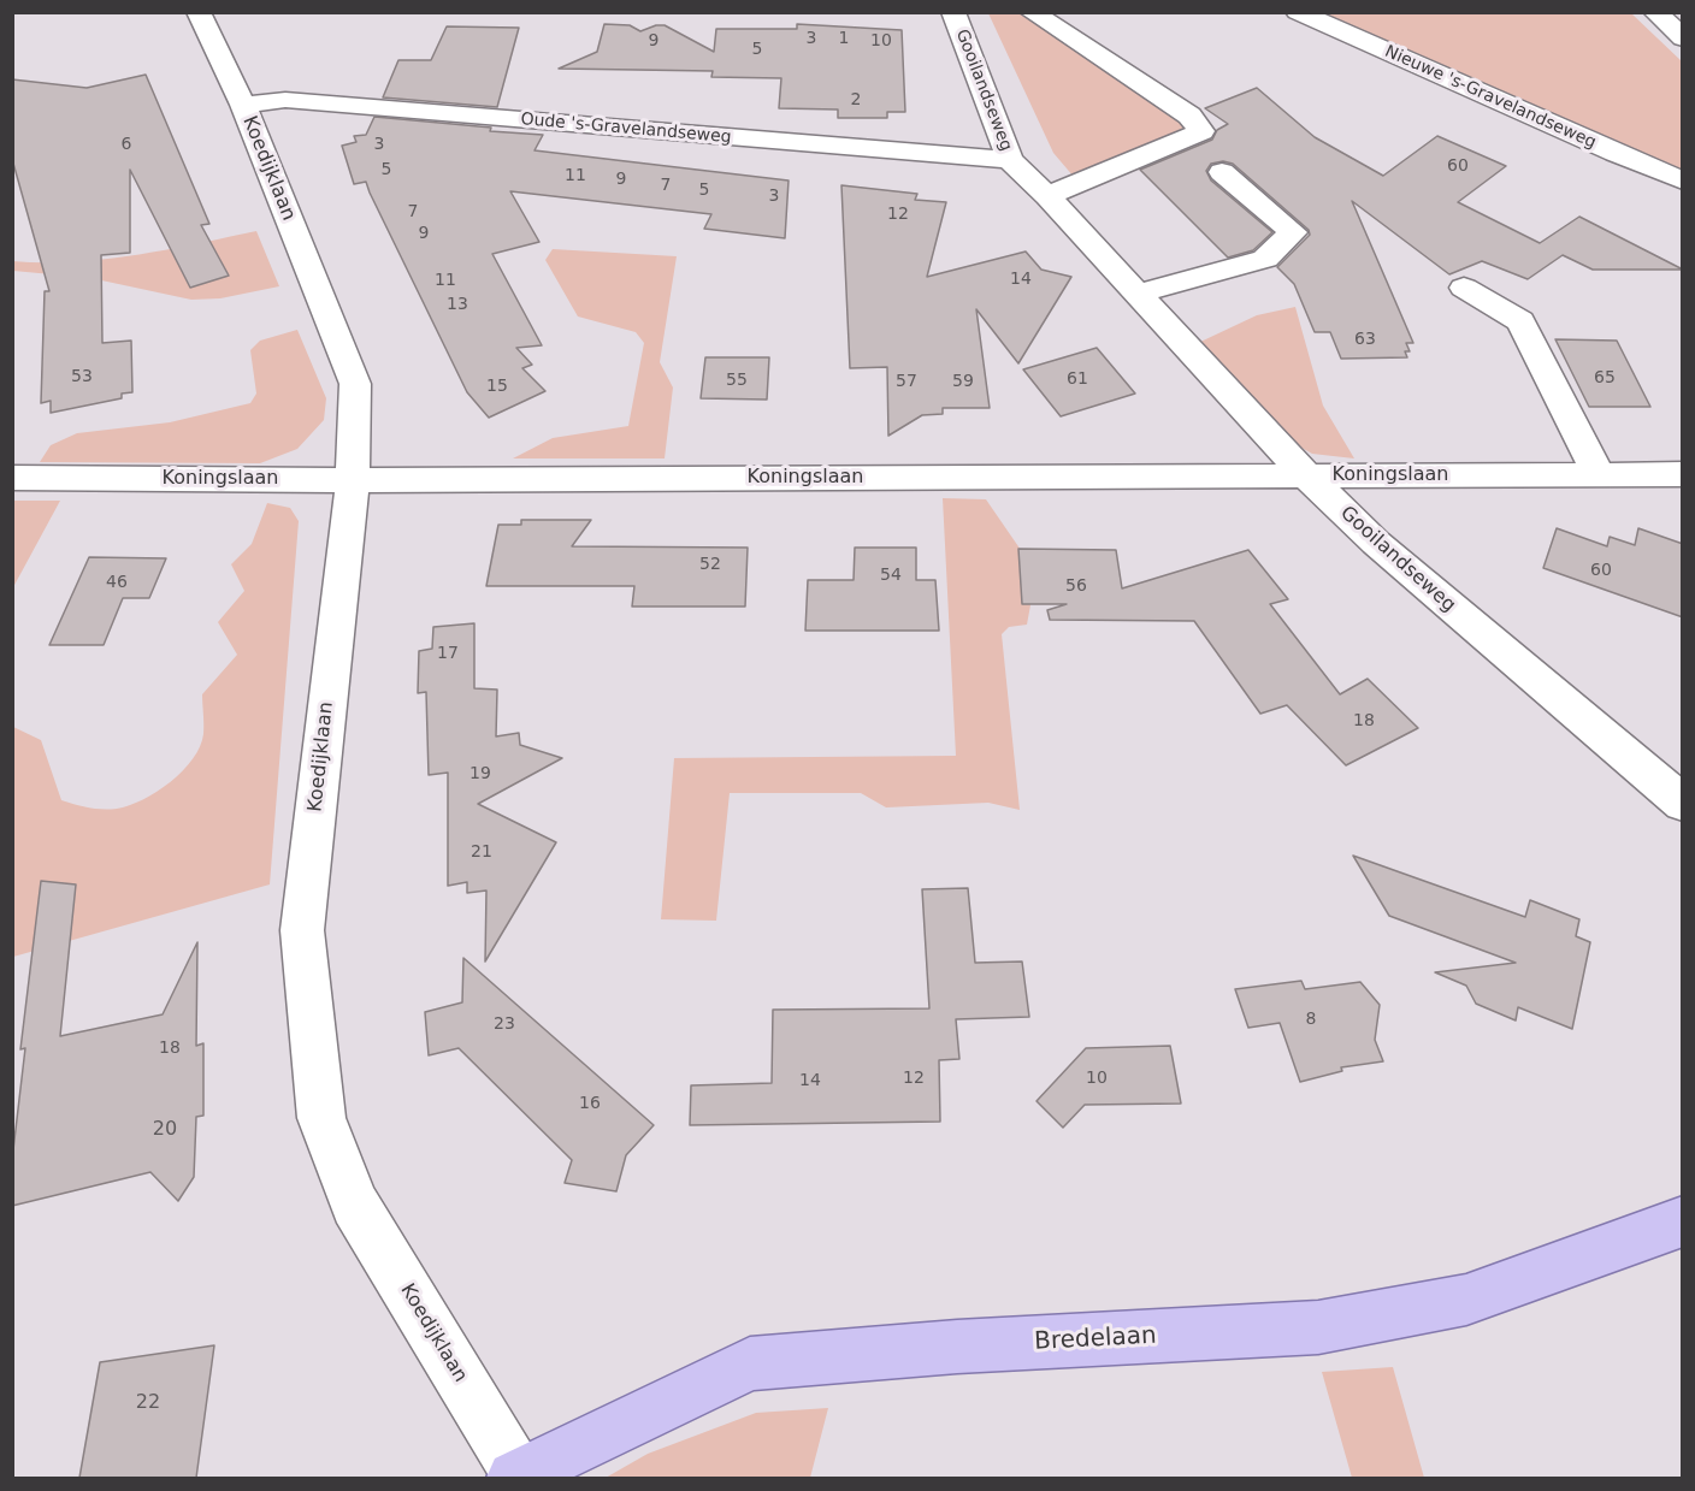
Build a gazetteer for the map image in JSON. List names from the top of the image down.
{
  "streets": {
    "main road": ["Bredelaan"],
    "street": [
      "Gooilandseweg",
      "Nieuwe 's-Gravelandseweg",
      "Oude 's-Gravelandseweg",
      "Koedijklaan",
      "Koningslaan"
    ]
  },
  "crossings": [
    ["Gooilandseweg", "Oude 's-Gravelandseweg"],
    ["Gooilandseweg", "Koningslaan"],
    ["Oude 's-Gravelandseweg", "Koedijklaan"],
    ["Koedijklaan", "Koningslaan"],
    ["Koedijklaan", "Bredelaan"]
  ],
  "house_numbers": [
    "3",
    "1",
    "9",
    "10",
    "5",
    "2",
    "6",
    "3",
    "60",
    "5",
    "11",
    "9",
    "7",
    "5",
    "3",
    "7",
    "12",
    "9",
    "14",
    "11",
    "13",
    "63",
    "53",
    "65",
    "61",
    "55",
    "57",
    "59",
    "15",
    "52",
    "60",
    "54",
    "46",
    "56",
    "17",
    "18",
    "19",
    "21",
    "8",
    "23",
    "18",
    "12",
    "10",
    "14",
    "16",
    "20",
    "22"
  ]
}
